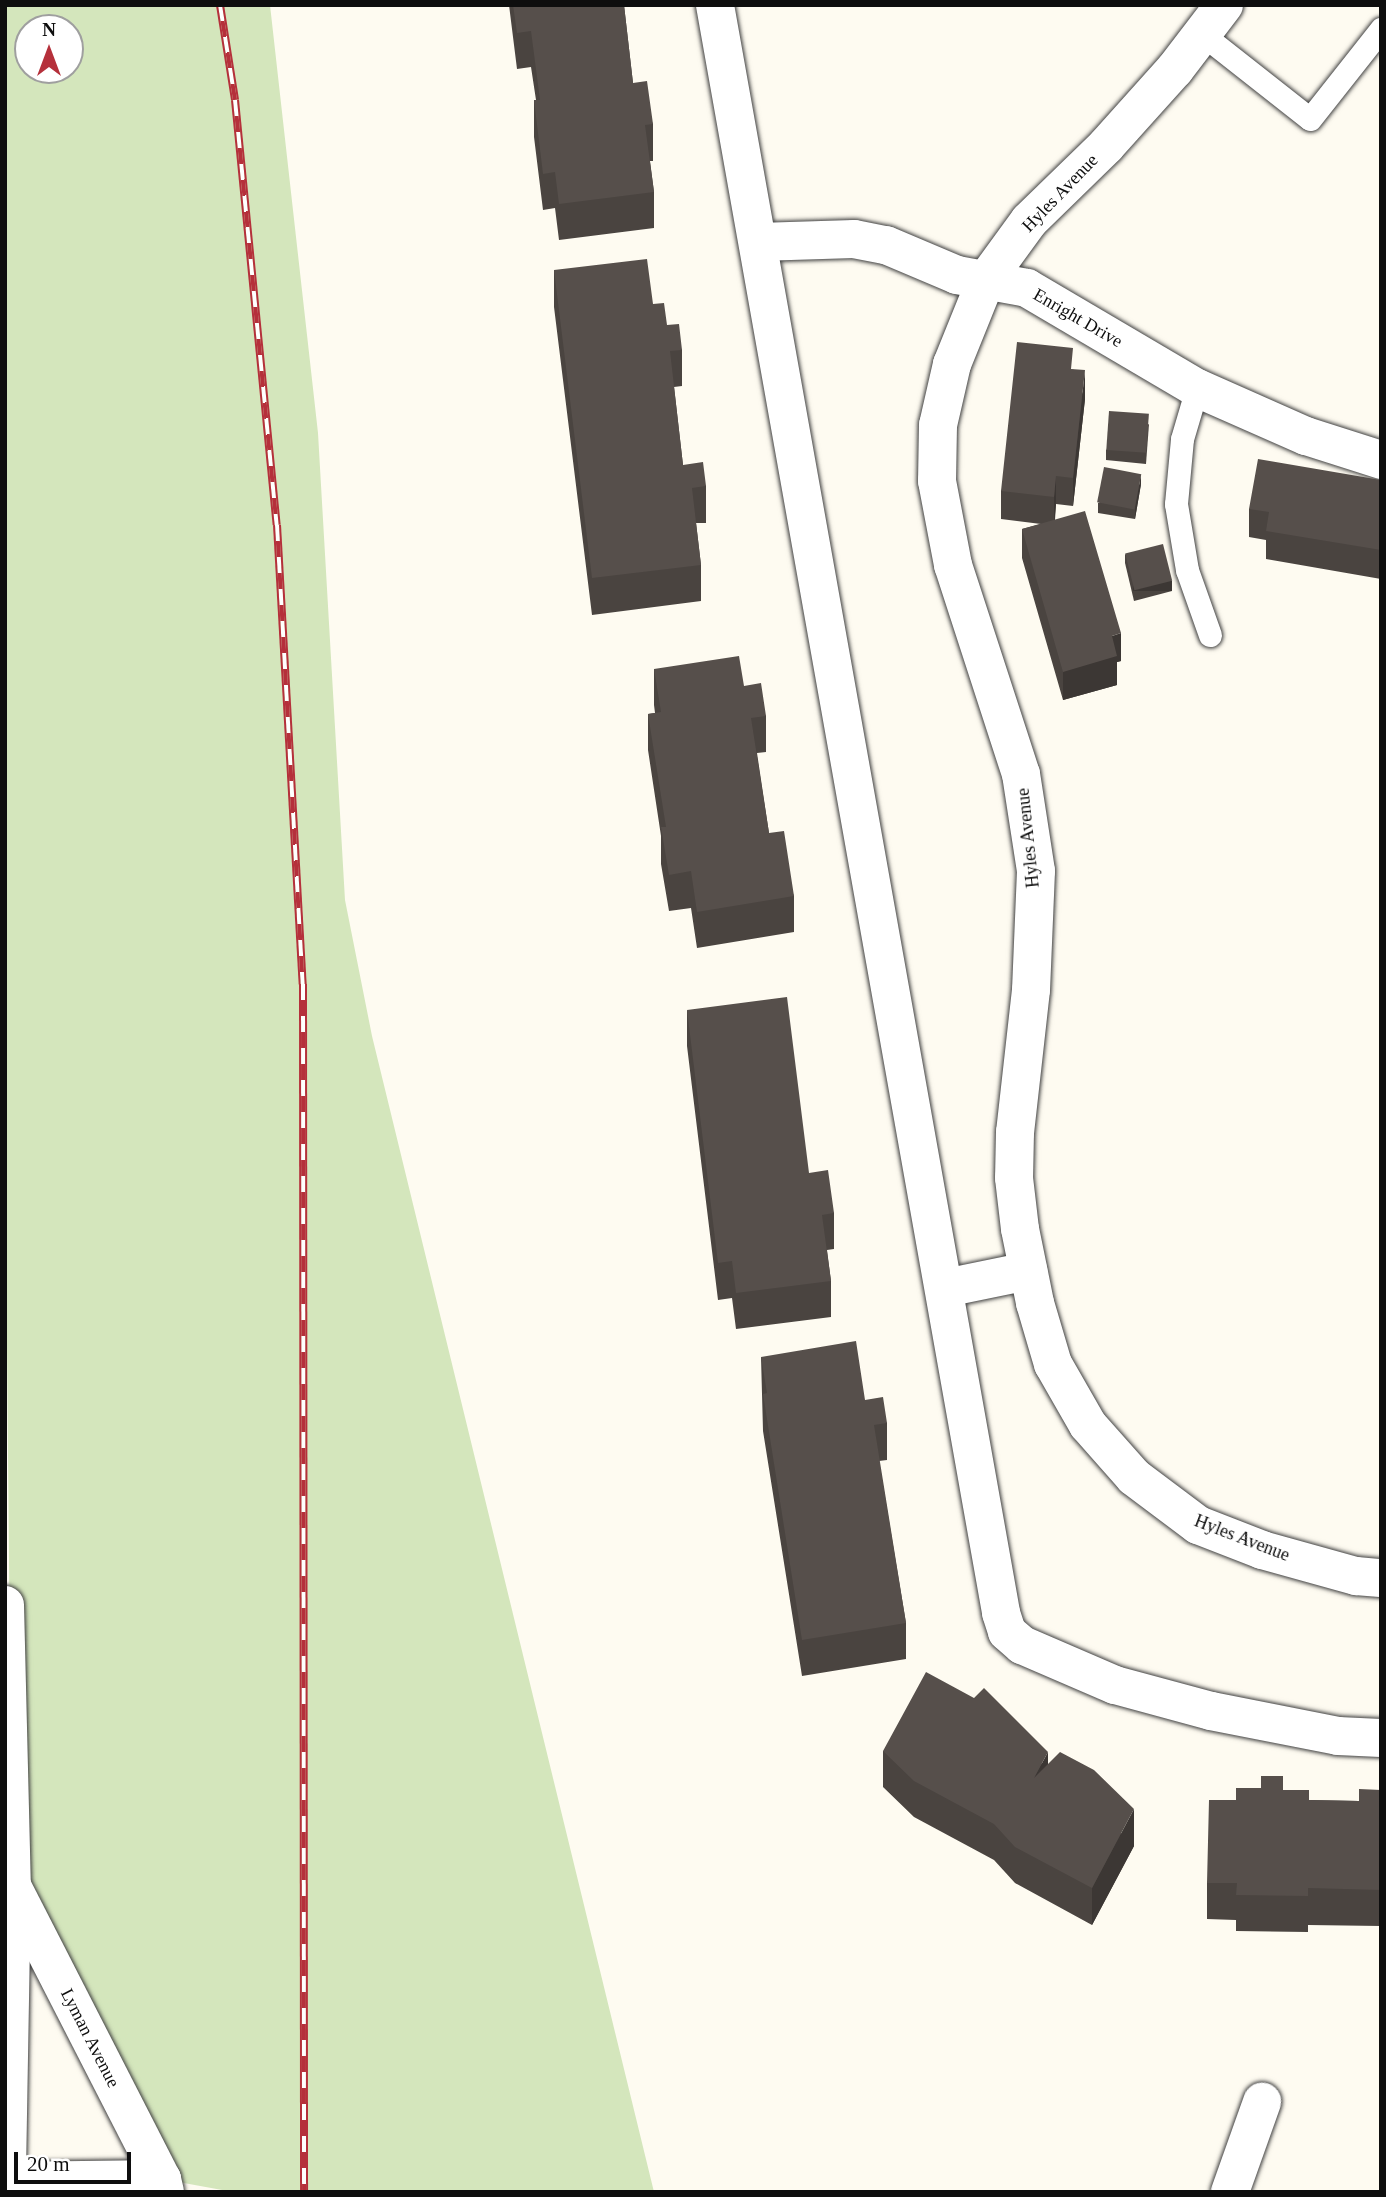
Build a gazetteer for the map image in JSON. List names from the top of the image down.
{
  "streets": {
    "street": ["Hyles Avenue", "Enright Drive", "Lyman Avenue"]
  },
  "crossings": [
    ["Hyles Avenue", "Enright Drive"]
  ],
  "scale_bar": "20 m",
  "north": "top"
}
